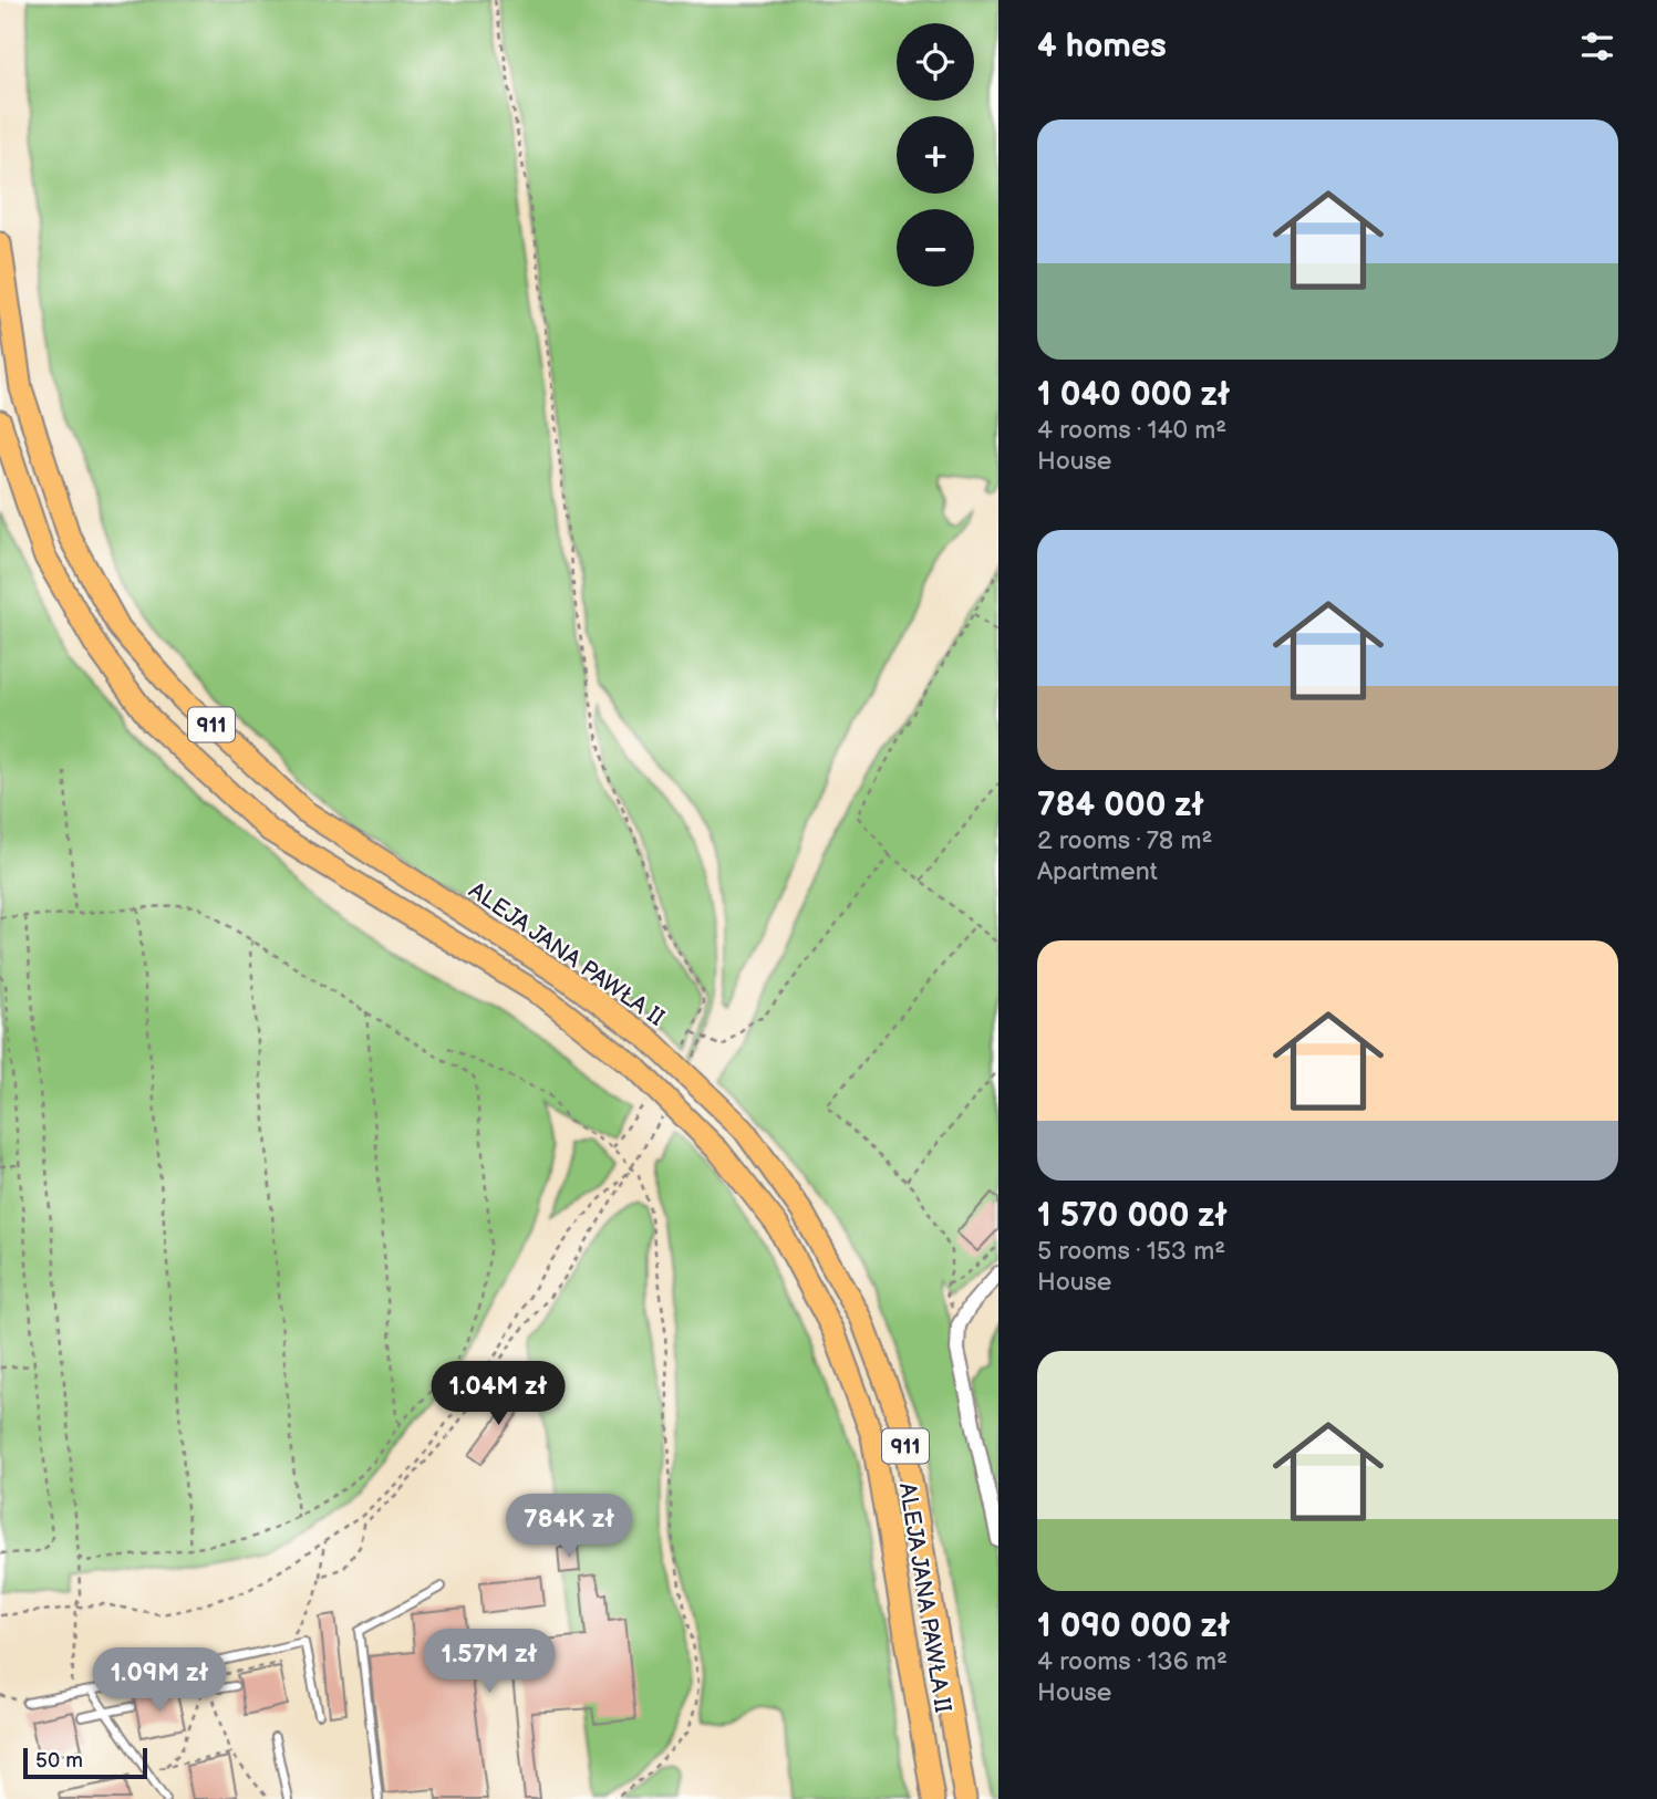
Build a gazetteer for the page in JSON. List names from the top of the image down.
{
  "streets": {
    "main road": ["911", "ALEJA JANA PAWŁA II"]
  },
  "scale_bar": "50 m",
  "page": {
    "heading": "4 homes",
    "map_buttons": ["+", "−"],
    "list": [
      {
        "name": "1 040 000 zł",
        "note": "4 rooms · 140 m² · House"
      },
      {
        "name": "784 000 zł",
        "note": "2 rooms · 78 m² · Apartment"
      },
      {
        "name": "1 570 000 zł",
        "note": "5 rooms · 153 m² · House"
      },
      {
        "name": "1 090 000 zł",
        "note": "4 rooms · 136 m² · House"
      }
    ],
    "price": [
      "1.04M zł",
      "784K zł",
      "1.57M zł",
      "1.09M zł"
    ],
    "scale": "50 m"
  }
}
